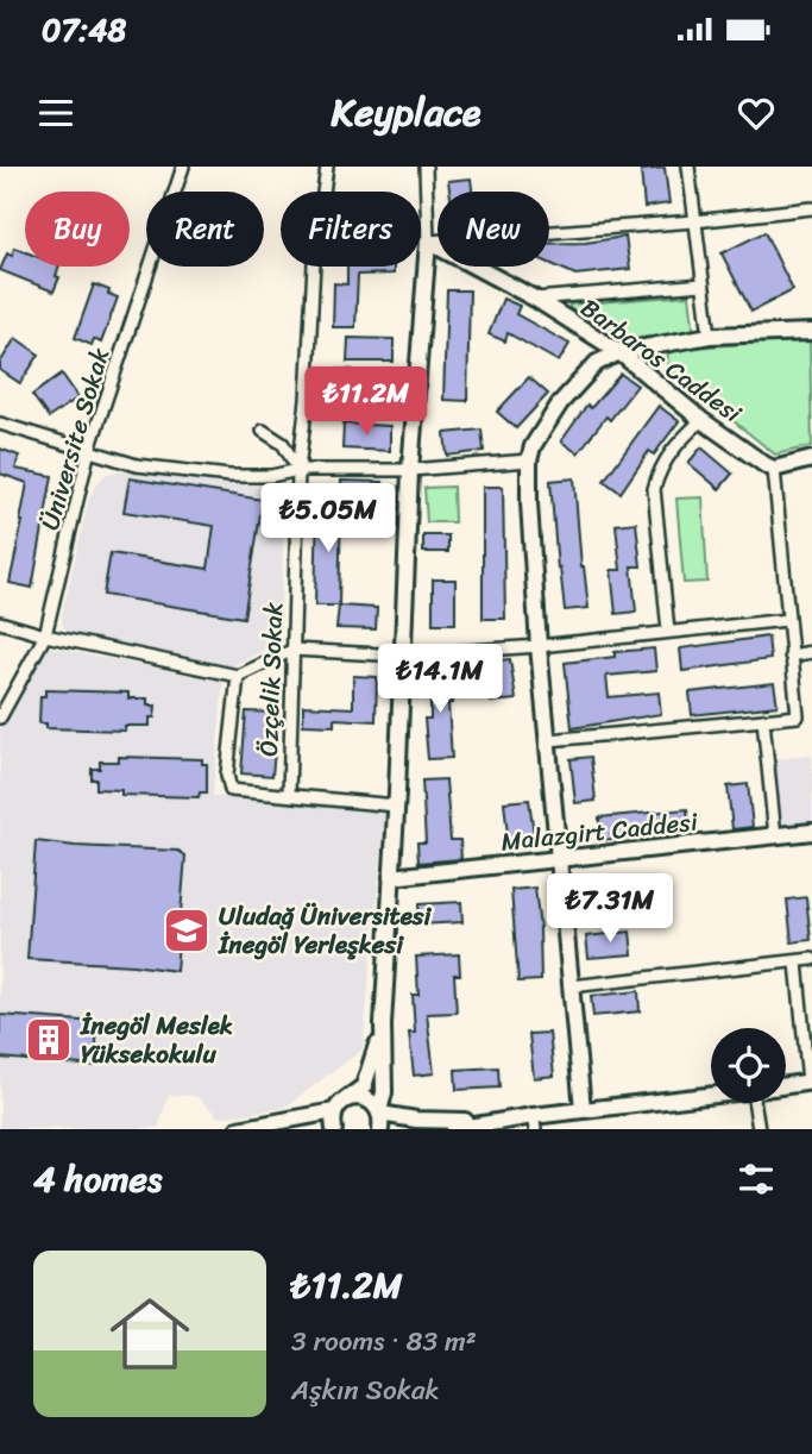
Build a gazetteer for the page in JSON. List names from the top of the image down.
{
  "streets": {
    "main road": ["Barbaros Caddesi", "Malazgirt Caddesi"],
    "street": ["Üniversite Sokak", "Özçelik Sokak"]
  },
  "places": {
    "school or university": ["Uludağ Üniversitesi İnegöl Yerleşkesi"],
    "building": ["İnegöl Meslek Yüksekokulu"]
  },
  "page": {
    "status": "07:48",
    "header": "Keyplace",
    "chip": [
      "Buy",
      "Rent",
      "Filters",
      "New"
    ],
    "price": [
      "₺11.2M",
      "₺5.05M",
      "₺14.1M",
      "₺7.31M"
    ],
    "heading": "4 homes",
    "list": [
      {
        "name": "₺11.2M",
        "note": "3 rooms · 83 m² · Aşkın Sokak"
      }
    ]
  }
}
